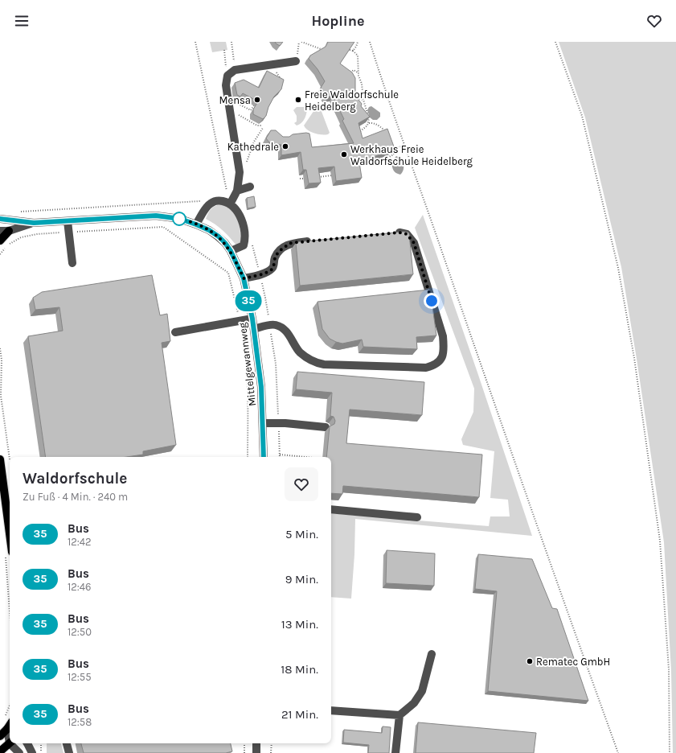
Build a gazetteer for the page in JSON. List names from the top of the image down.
{
  "streets": {
    "street": ["Mittelgewannweg"]
  },
  "places": [
    "Mensa",
    "Freie Waldorfschule Heidelberg",
    "Kathedrale",
    "Werkhaus Freie Waldorfschule Heidelberg",
    "Rematec GmbH"
  ],
  "lines": ["bus line 35"],
  "page": {
    "header": "Hopline",
    "on_map": "35",
    "heading": ["Waldorfschule", "Zu Fuß · 4 Min. · 240 m"],
    "list": [
      {
        "mark": "35",
        "name": "Bus",
        "note": "12:42",
        "value": "5 Min."
      },
      {
        "mark": "35",
        "name": "Bus",
        "note": "12:46",
        "value": "9 Min."
      },
      {
        "mark": "35",
        "name": "Bus",
        "note": "12:50",
        "value": "13 Min."
      },
      {
        "mark": "35",
        "name": "Bus",
        "note": "12:55",
        "value": "18 Min."
      },
      {
        "mark": "35",
        "name": "Bus",
        "note": "12:58",
        "value": "21 Min."
      }
    ]
  }
}
